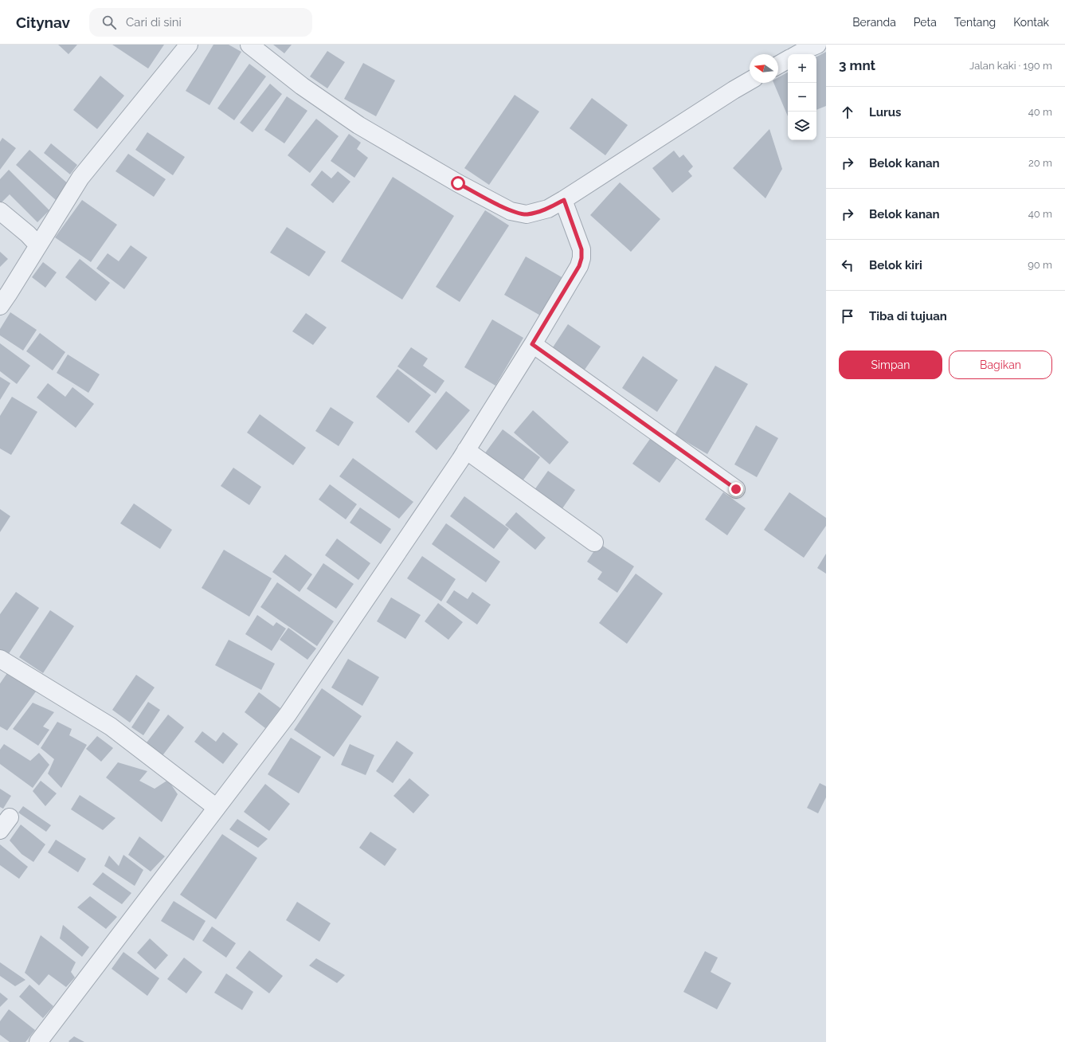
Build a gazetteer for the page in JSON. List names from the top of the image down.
{
  "north": "left",
  "page": {
    "header": "Citynav",
    "search": "Cari di sini",
    "nav": [
      "Beranda",
      "Peta",
      "Tentang",
      "Kontak"
    ],
    "heading": ["3 mnt", "Jalan kaki · 190 m"],
    "map_buttons": ["+", "−"],
    "list": [
      ["Lurus", "40 m"],
      ["Belok kanan", "20 m"],
      ["Belok kanan", "40 m"],
      ["Belok kiri", "90 m"],
      "Tiba di tujuan"
    ],
    "buttons": ["Simpan", "Bagikan"]
  }
}
